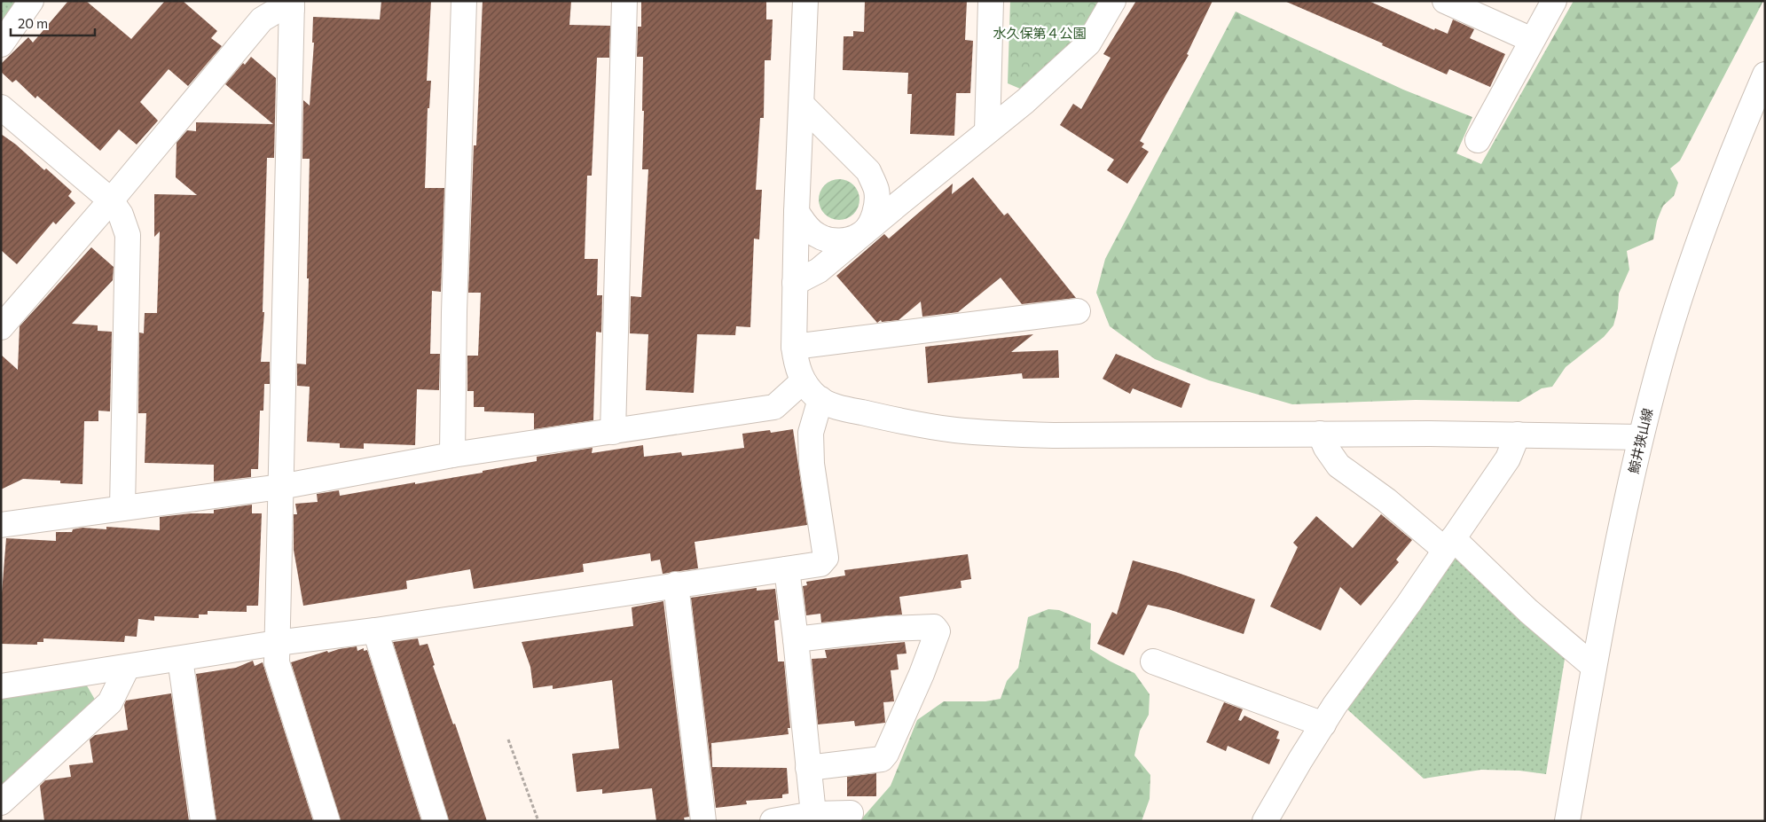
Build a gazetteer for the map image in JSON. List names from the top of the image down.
{
  "streets": {
    "street": ["鯨井狭山線"]
  },
  "parks": ["水久保第４公園"],
  "scale_bar": "20 m"
}
